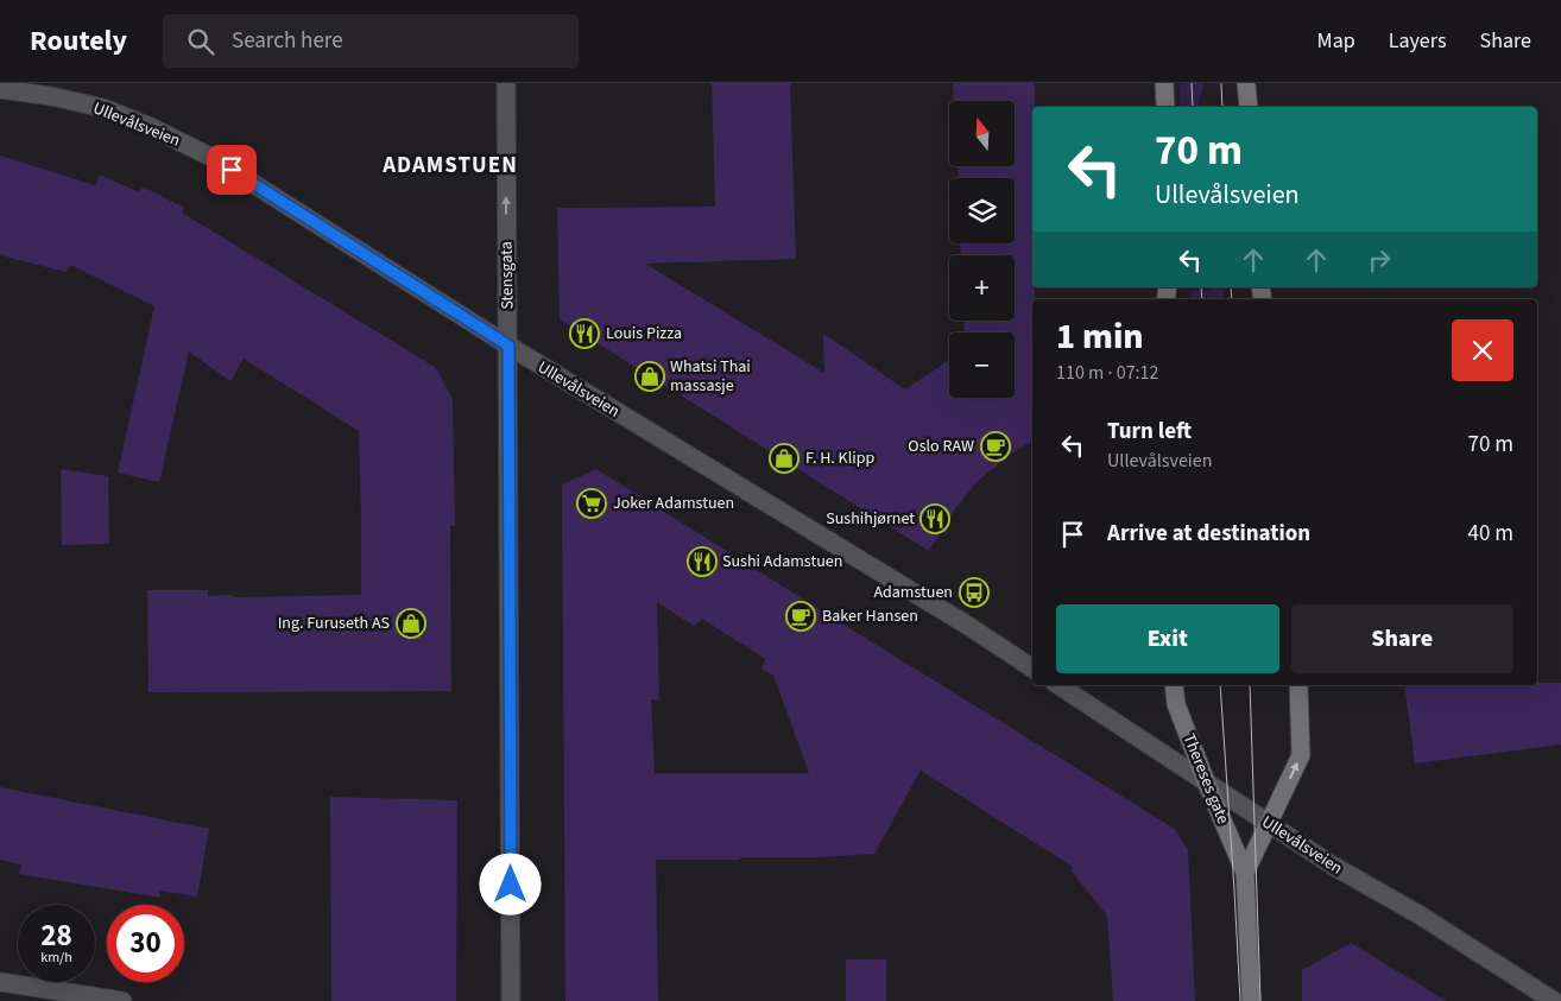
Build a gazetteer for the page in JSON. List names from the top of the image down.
{
  "streets": {
    "main road": ["Thereses gate"],
    "street": ["Ullevålsveien", "Stensgata"]
  },
  "crossings": [
    ["Ullevålsveien", "Stensgata"],
    ["Ullevålsveien", "Thereses gate"]
  ],
  "districts": ["ADAMSTUEN"],
  "places": {
    "restaurant": ["Louis Pizza", "Sushihjørnet", "Sushi Adamstuen"],
    "shop": ["Whatsi Thai massasje", "F. H. Klipp", "Ing. Furuseth AS"],
    "cafe": ["Oslo RAW", "Baker Hansen"],
    "supermarket": ["Joker Adamstuen"],
    "bus stop": ["Adamstuen"]
  },
  "north": "top",
  "page": {
    "header": "Routely",
    "search": "Search here",
    "nav": ["Map", "Layers", "Share"],
    "map_buttons": ["+", "−"],
    "turn": ["70 m", "Ullevålsveien"],
    "heading": ["1 min", "110 m · 07:12"],
    "list": [
      {
        "name": "Turn left",
        "note": "Ullevålsveien",
        "value": "70 m"
      },
      {
        "name": "Arrive at destination",
        "value": "40 m"
      }
    ],
    "buttons": ["Exit", "Share"],
    "speed": "28 km/h",
    "limit": "30"
  }
}
